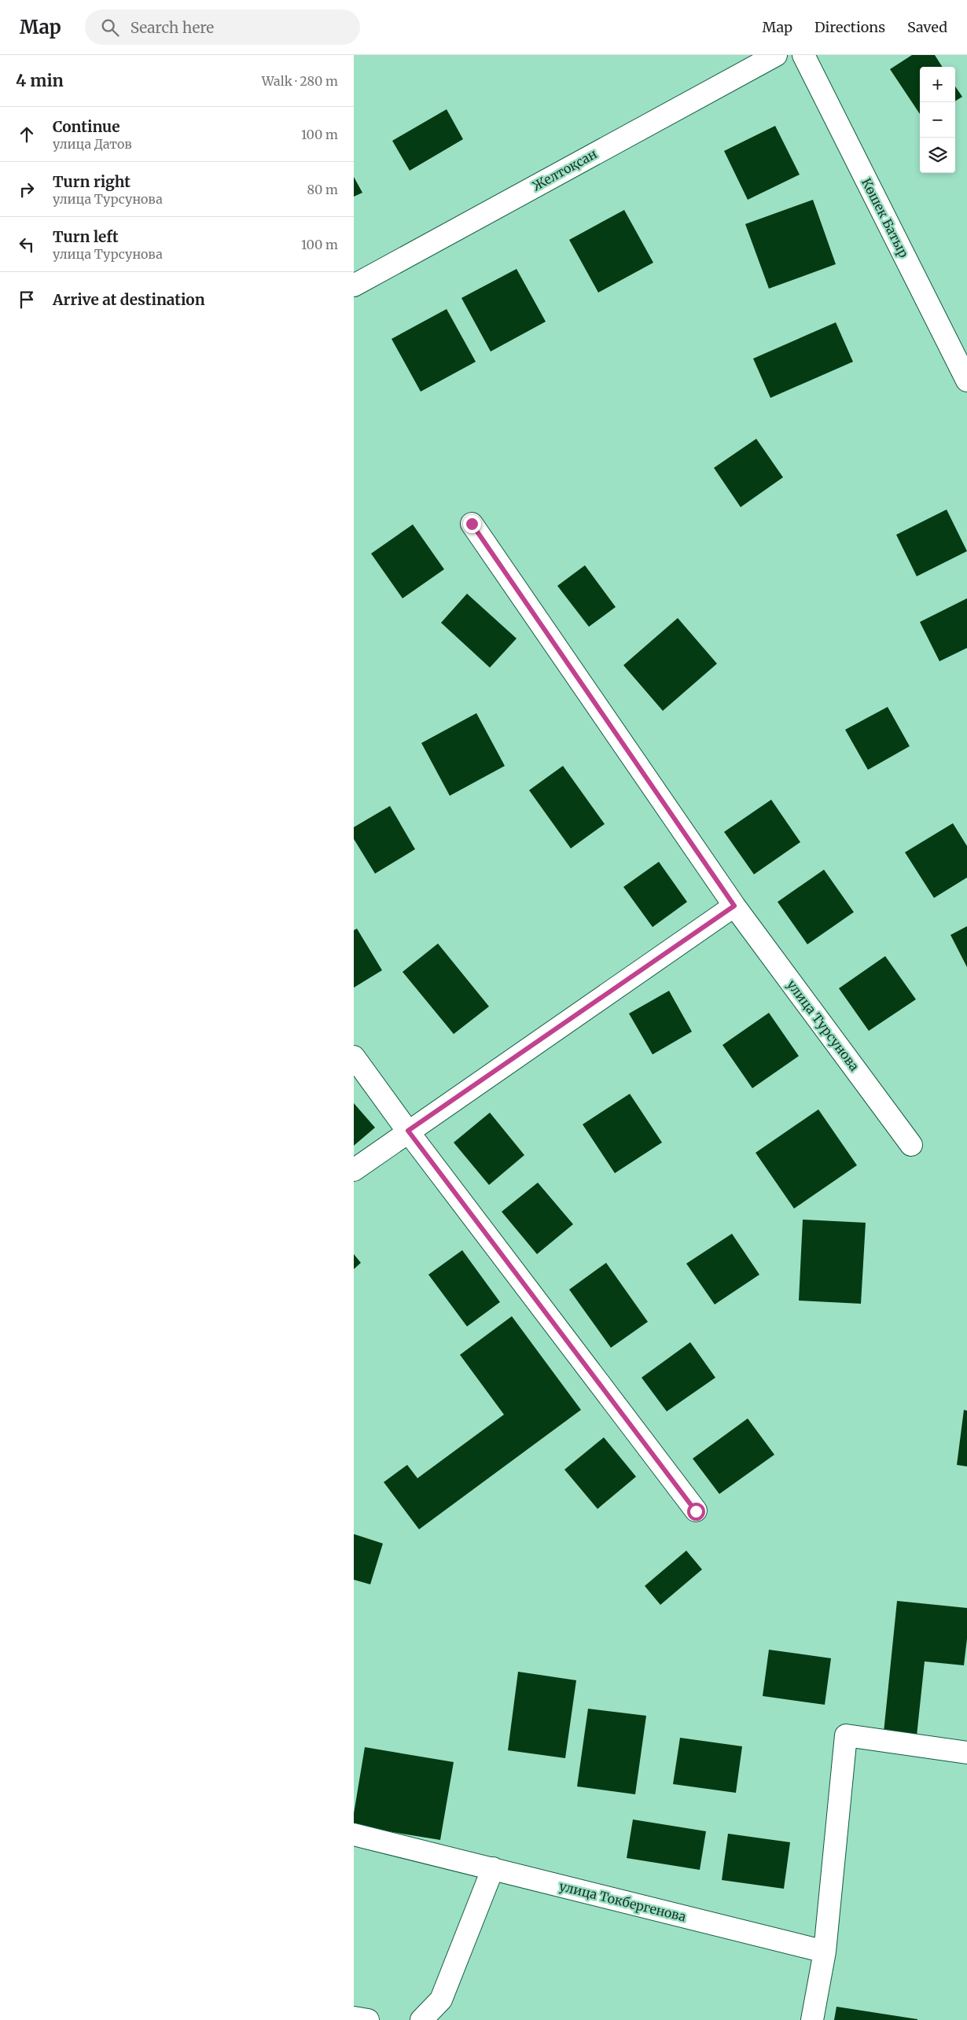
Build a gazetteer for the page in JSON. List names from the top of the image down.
{
  "streets": {
    "street": [
      "Желтоқсан",
      "Көшек Батыр",
      "улица Турсунова",
      "улица Токбергенова"
    ]
  },
  "page": {
    "header": "Map",
    "search": "Search here",
    "nav": ["Map", "Directions", "Saved"],
    "heading": ["4 min", "Walk · 280 m"],
    "map_buttons": ["+", "−"],
    "list": [
      ["Continue", "улица Датов", "100 m"],
      ["Turn right", "улица Турсунова", "80 m"],
      ["Turn left", "улица Турсунова", "100 m"],
      "Arrive at destination"
    ]
  }
}
